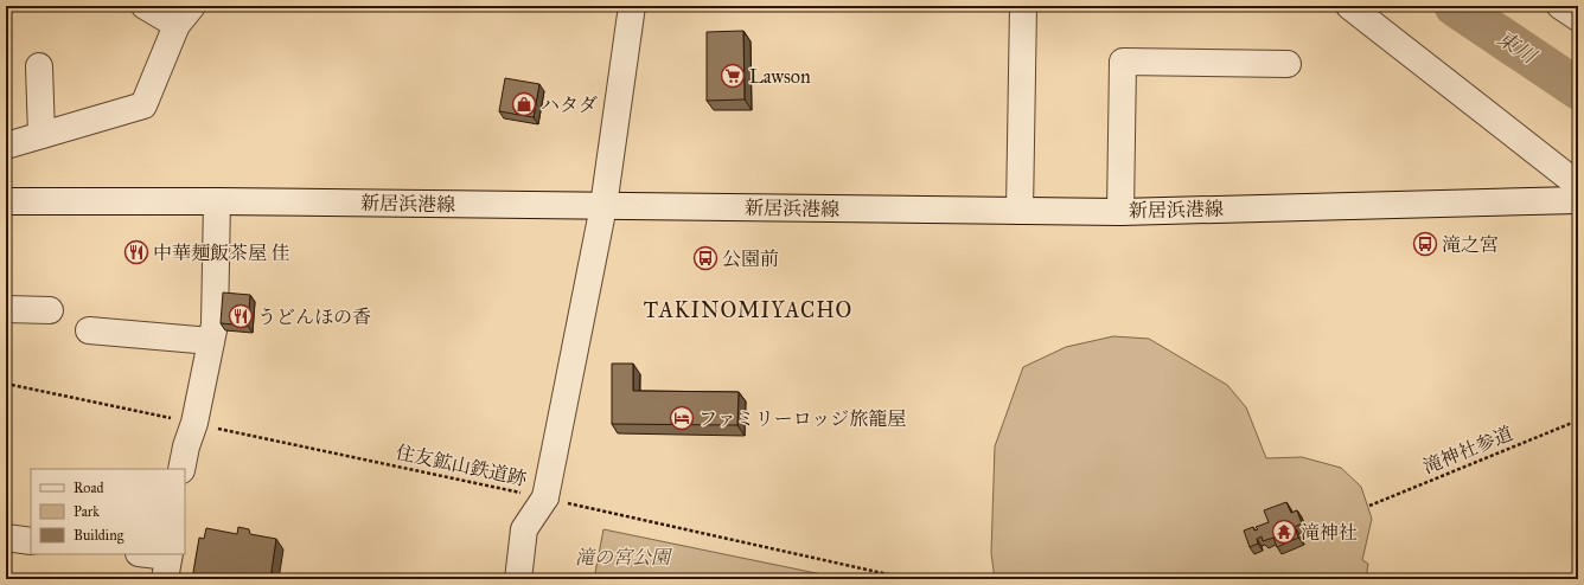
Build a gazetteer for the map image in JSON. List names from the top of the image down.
{
  "streets": {
    "street": ["新居浜港線"],
    "path": ["滝神社参道", "住友鉱山鉄道跡"]
  },
  "districts": ["TAKINOMIYACHO"],
  "water": ["東川"],
  "parks": ["滝の宮公園"],
  "places": {
    "supermarket": ["Lawson"],
    "shop": ["ハタダ"],
    "bus stop": ["滝之宮", "公園前"],
    "restaurant": ["中華麺飯茶屋 佳", "うどんほの香"],
    "hotel": ["ファミリーロッジ旅籠屋"],
    "temple": ["滝神社"]
  },
  "legend": ["Road", "Park", "Building"]
}
